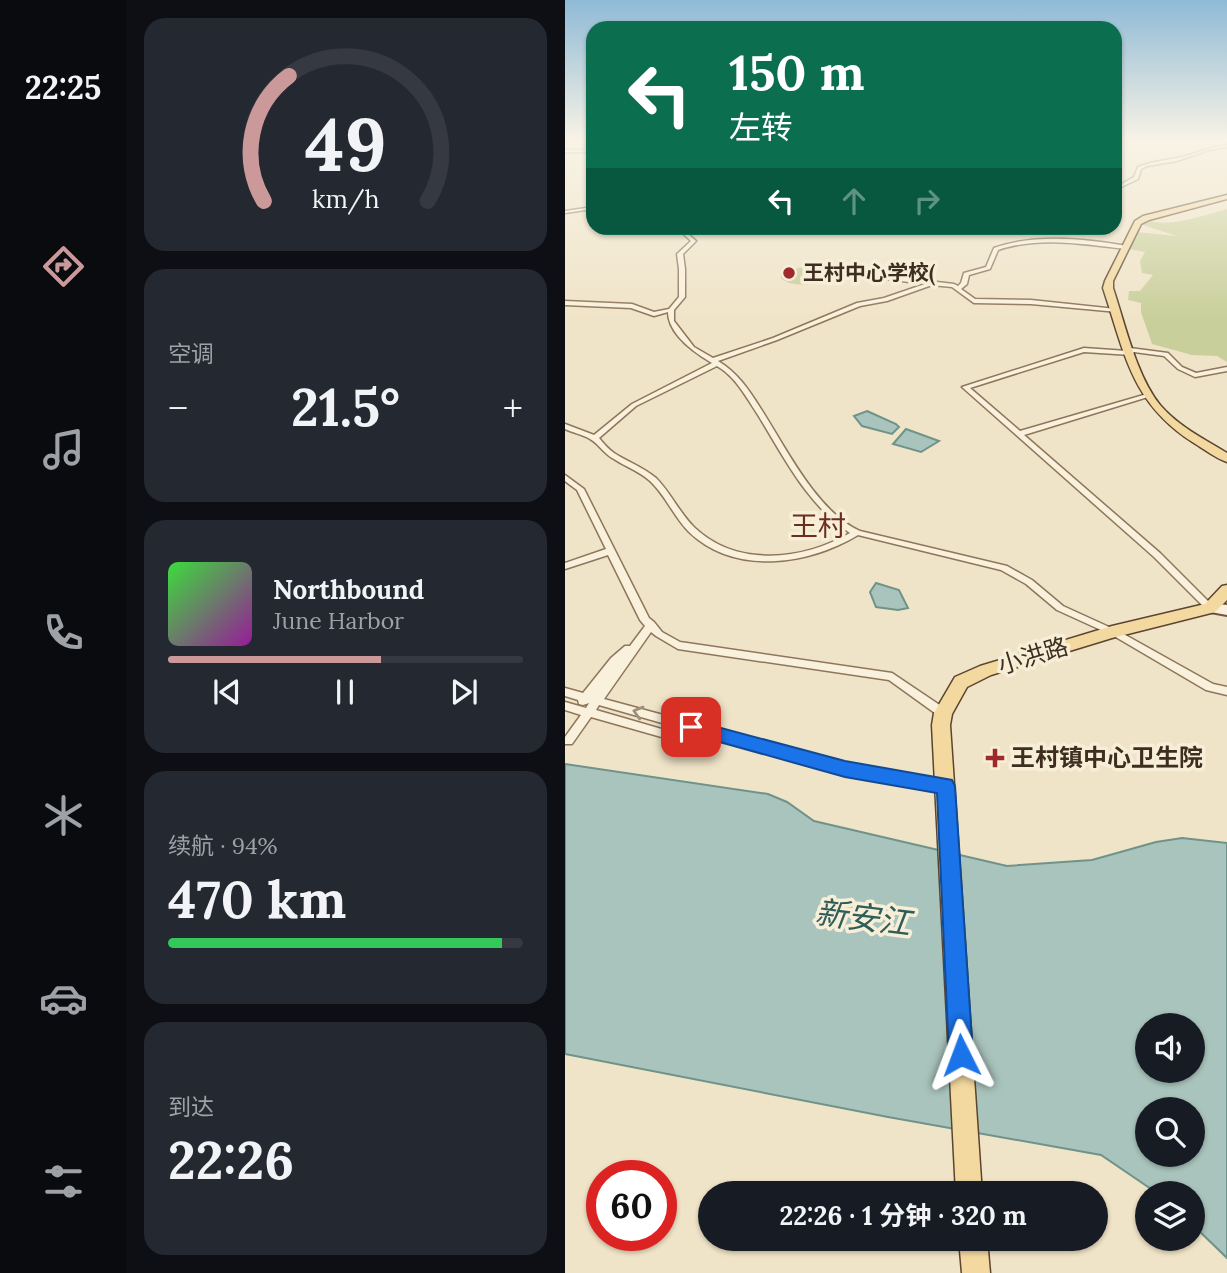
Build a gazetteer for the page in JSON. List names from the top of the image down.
{
  "streets": {
    "main road": ["小洪路"]
  },
  "districts": ["王村"],
  "water": ["新安江"],
  "places": {
    "other": ["王村中心学校("],
    "health": ["王村镇中心卫生院"]
  },
  "page": {
    "tabs": "22:25",
    "turn": ["150 m", "左转"],
    "tile": [
      "空调",
      ["续航 · 94%", "470 km"],
      ["到达", "22:26"]
    ],
    "heat": ["−", "21.5°", "+"],
    "song": ["Northbound", "June Harbor"],
    "limit": "60",
    "trip": "22:26 · 1 分钟 · 320 m",
    "gauge": ["49", "km/h"]
  }
}
